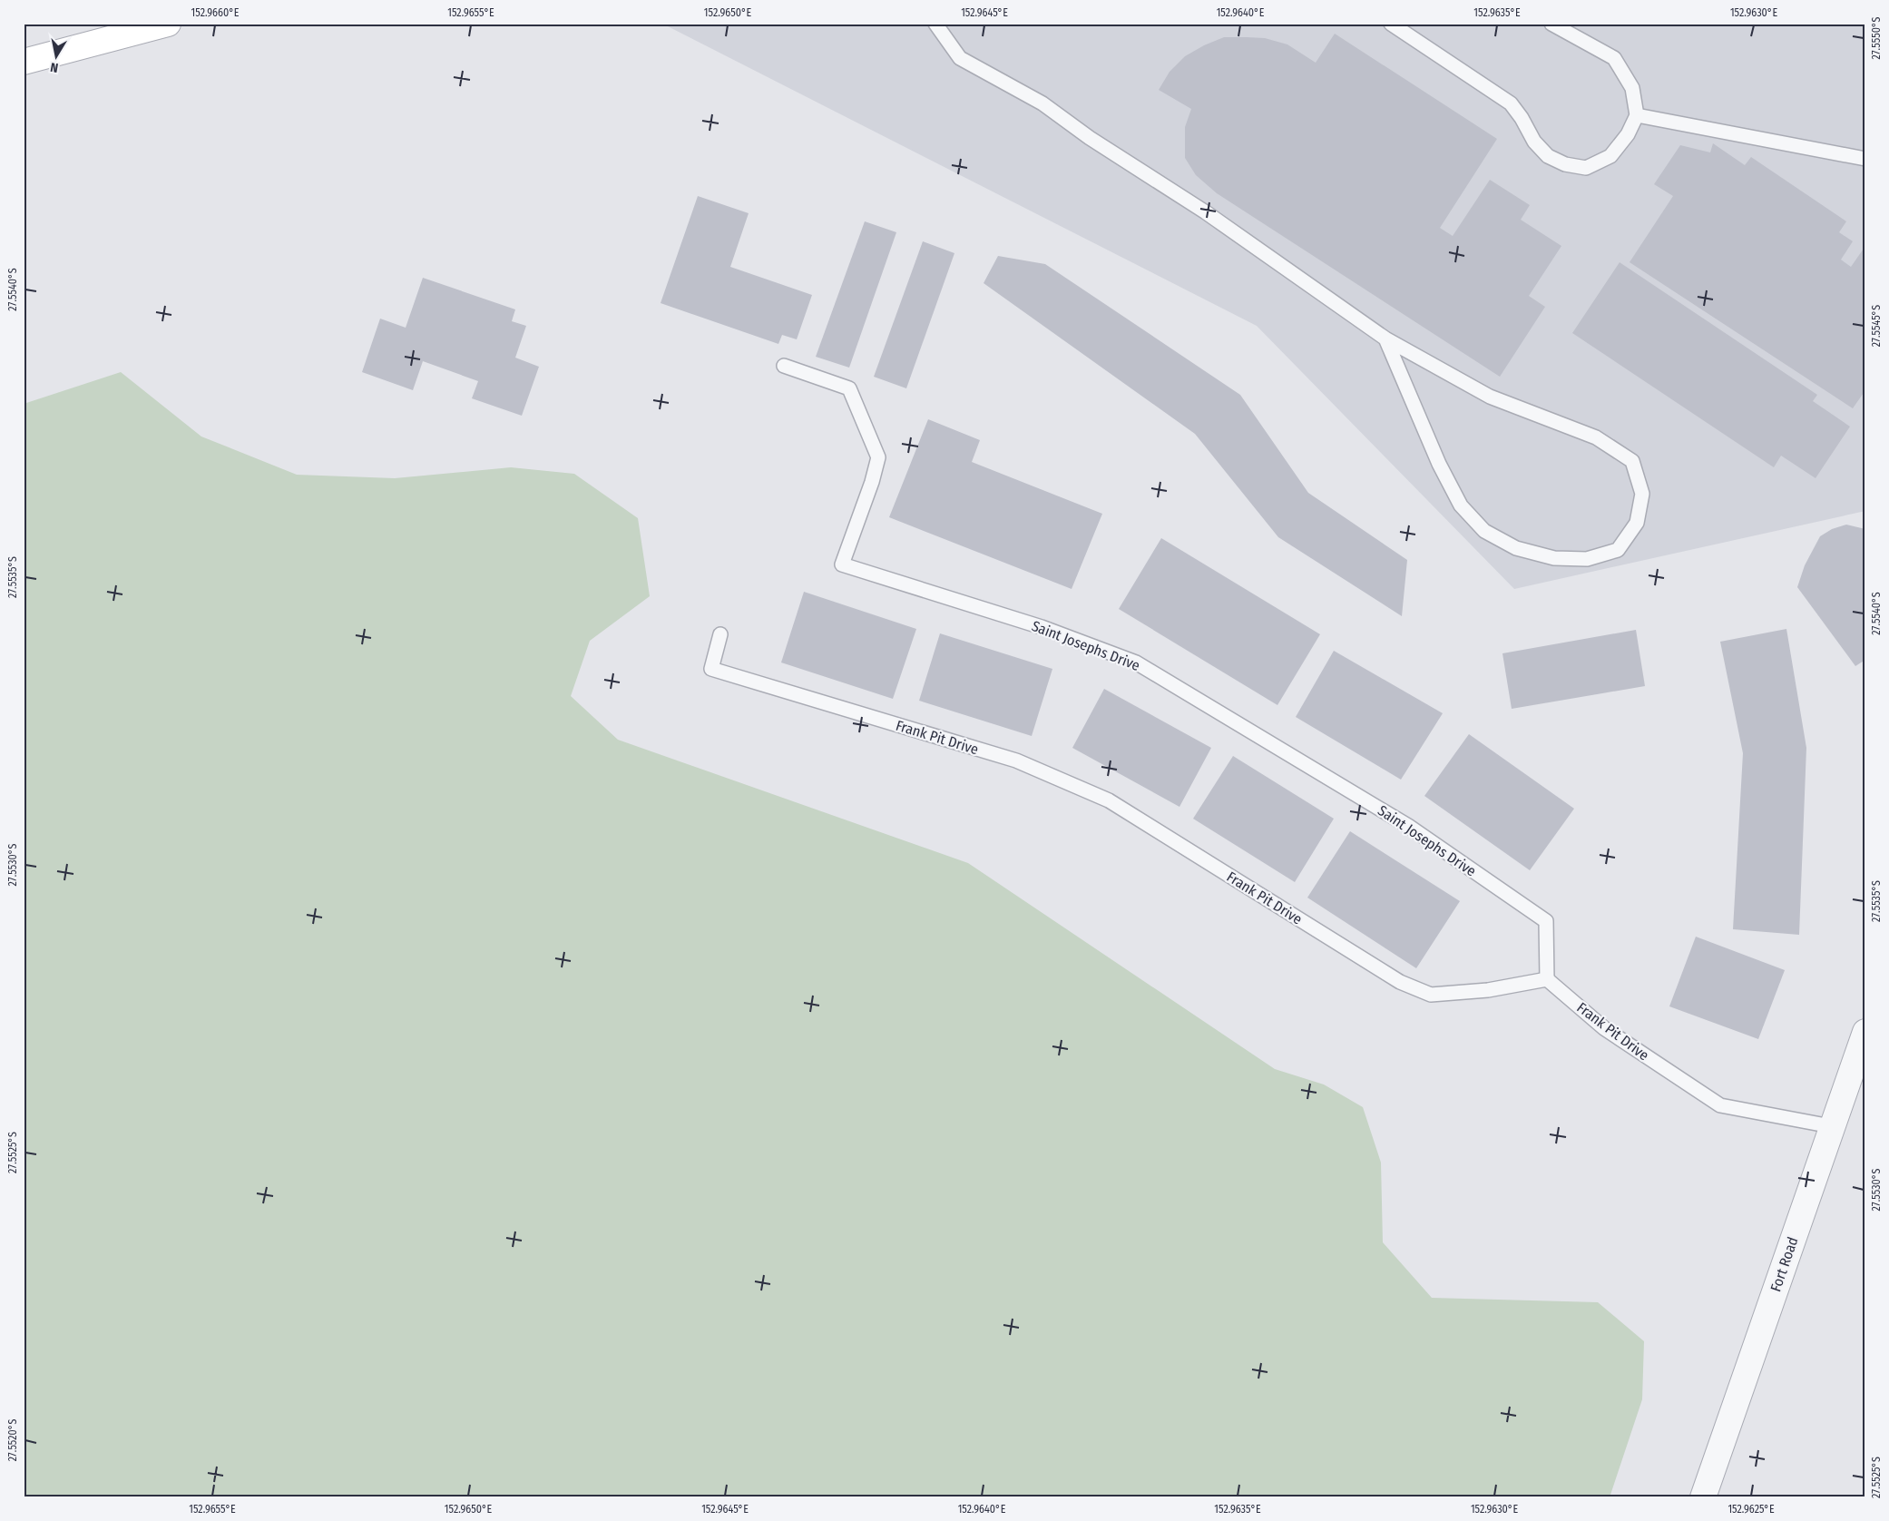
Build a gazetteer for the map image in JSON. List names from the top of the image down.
{
  "streets": {
    "street": ["Fort Road"],
    "lane": ["Saint Josephs Drive", "Frank Pit Drive"]
  },
  "crossings": [
    ["Saint Josephs Drive", "Frank Pit Drive"],
    ["Frank Pit Drive", "Fort Road"]
  ],
  "north": "bottom",
  "coordinates": [
    "152.9660°E",
    "152.9655°E",
    "152.9650°E",
    "152.9645°E",
    "152.9640°E",
    "152.9635°E",
    "152.9630°E",
    "27.5550°S",
    "27.5540°S",
    "27.5545°S",
    "27.5535°S",
    "27.5530°S",
    "27.5525°S",
    "27.5520°S",
    "152.9625°E"
  ]
}
